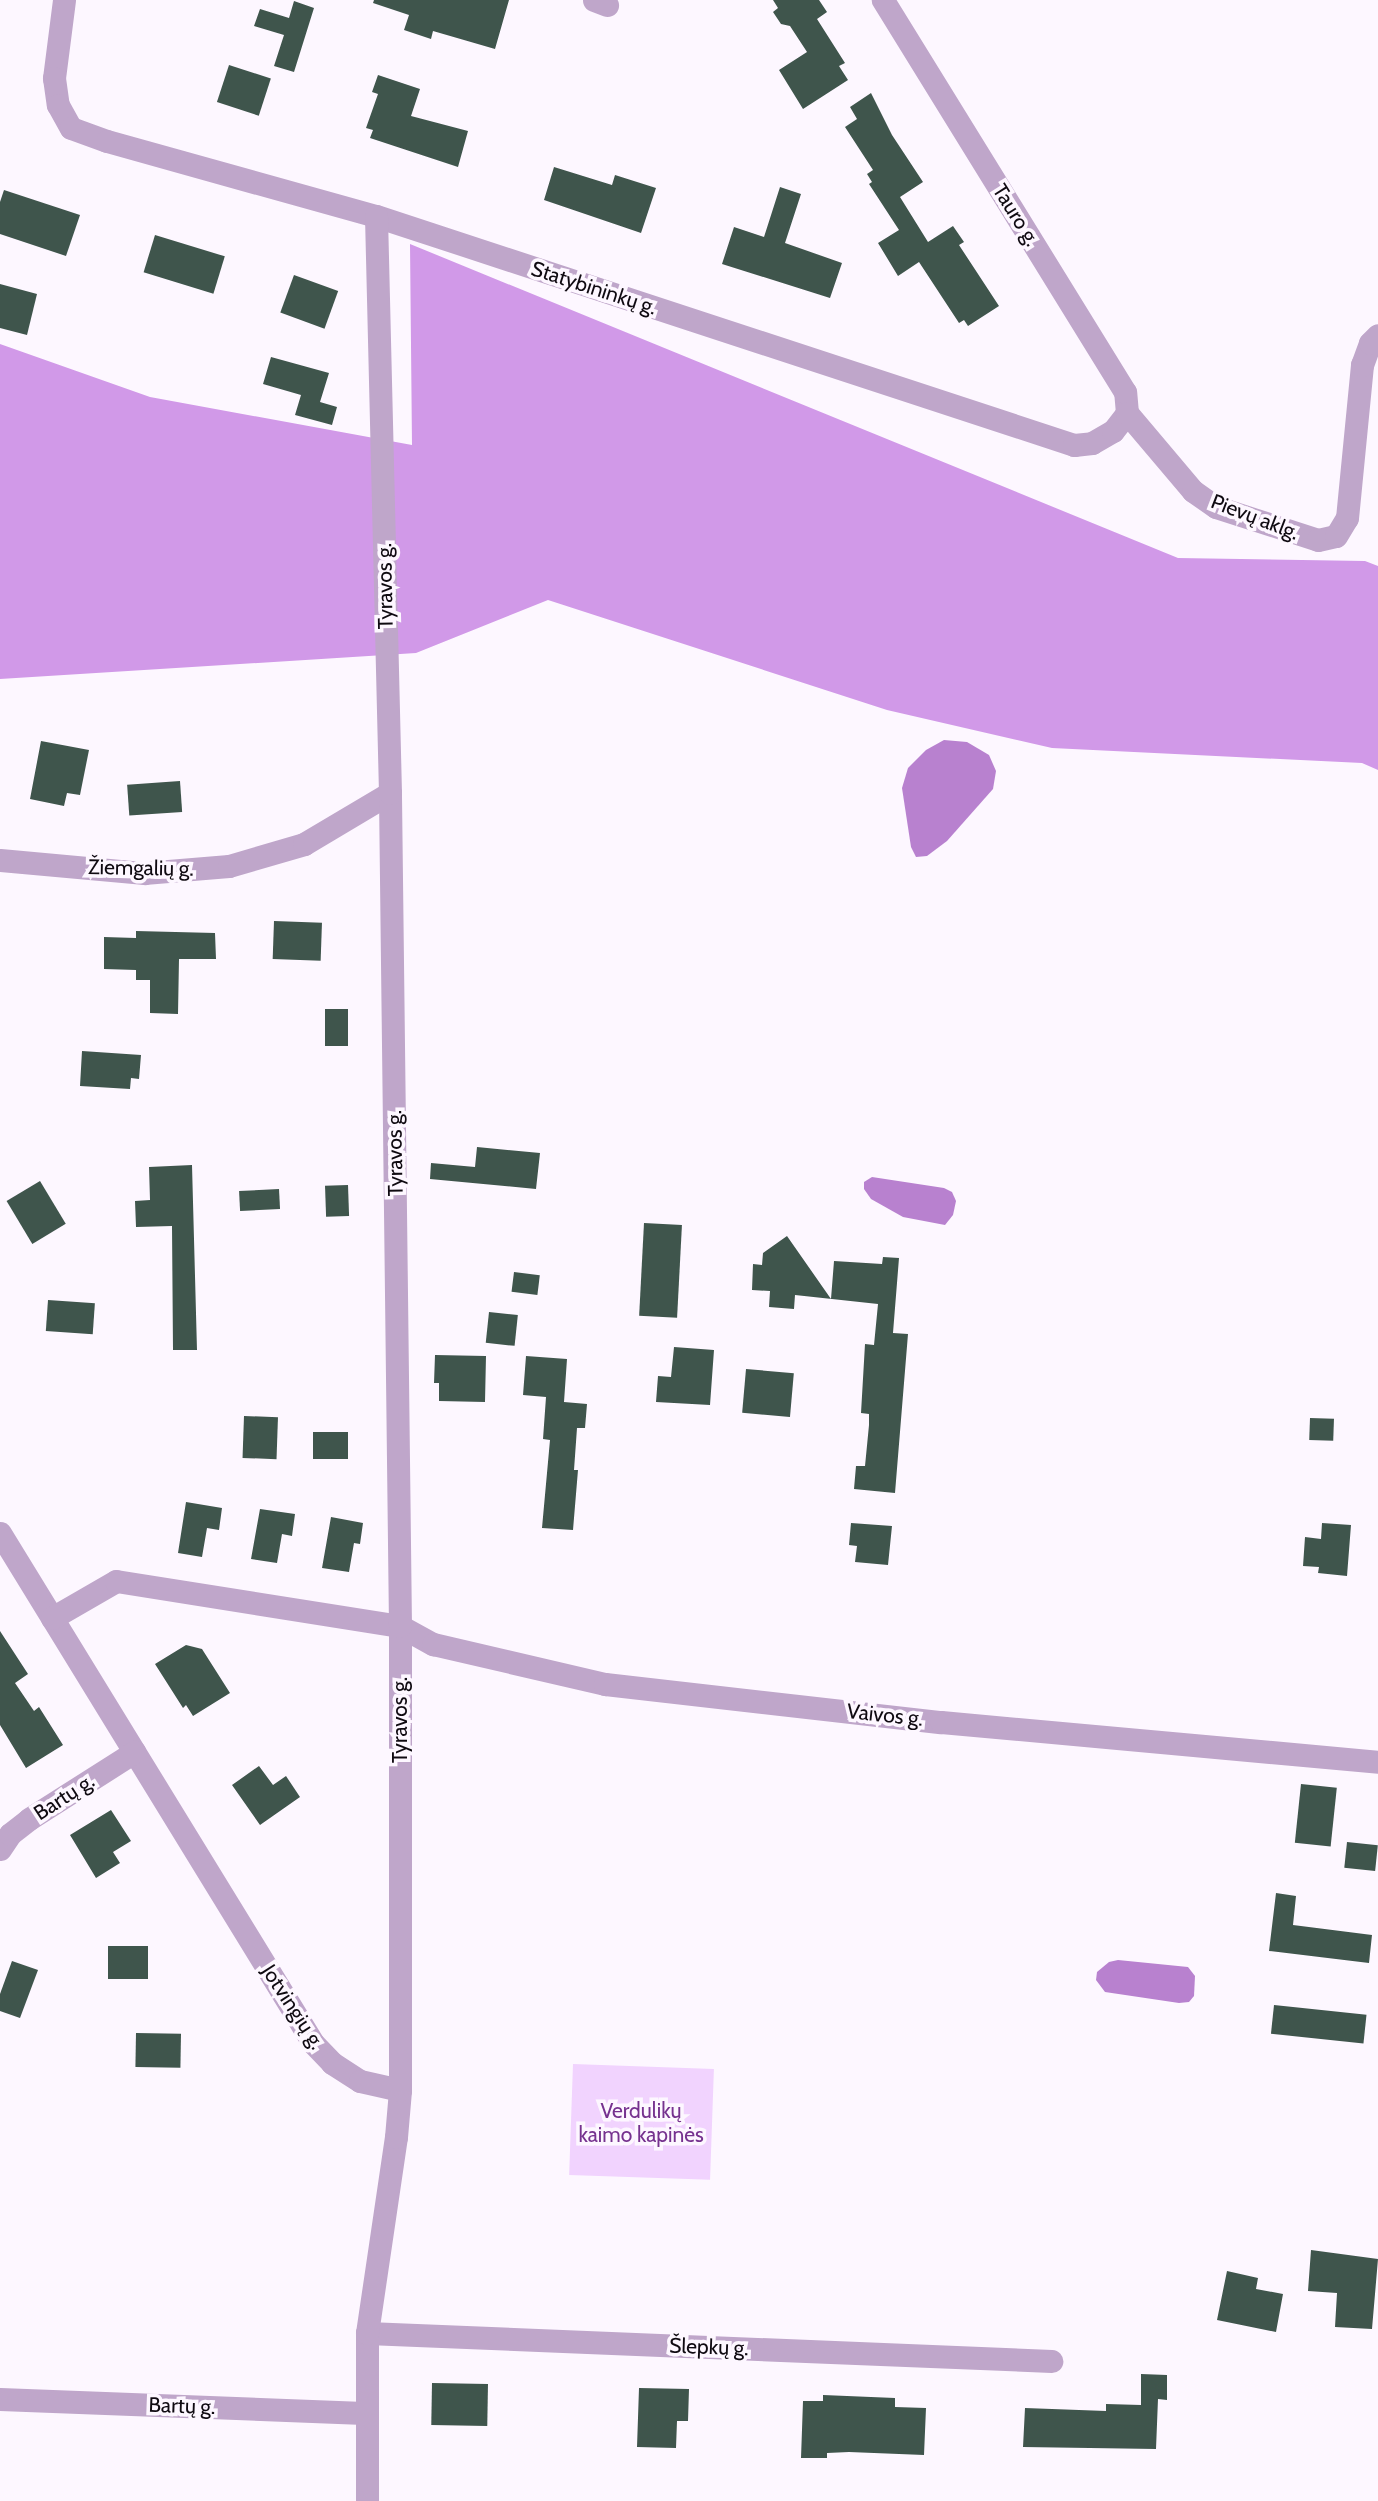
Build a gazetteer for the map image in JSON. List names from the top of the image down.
{
  "streets": {
    "street": [
      "Tauro g.",
      "Statybininkų g.",
      "Pievų aklg.",
      "Tyravos g.",
      "Žiemgalių g.",
      "Vaivos g.",
      "Bartų g.",
      "Jotvingių g.",
      "Šlepkų g."
    ]
  },
  "crossings": [
    ["Tauro g.", "Statybininkų g."],
    ["Tauro g.", "Pievų aklg."],
    ["Statybininkų g.", "Pievų aklg."],
    ["Statybininkų g.", "Tyravos g."],
    ["Tyravos g.", "Žiemgalių g."],
    ["Tyravos g.", "Vaivos g."],
    ["Tyravos g.", "Jotvingių g."],
    ["Vaivos g.", "Jotvingių g."],
    ["Bartų g.", "Jotvingių g."]
  ],
  "parks": ["Verdulikų kaimo kapinės"]
}
